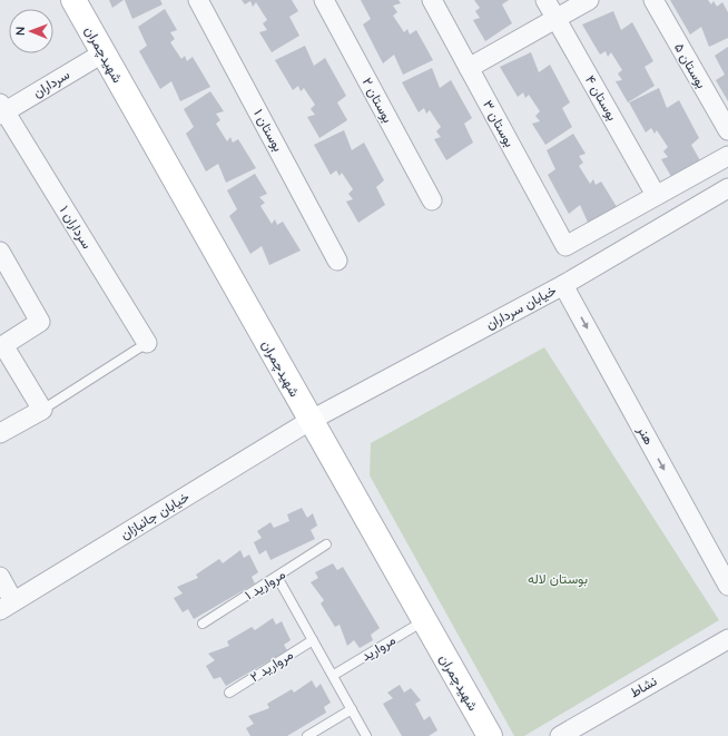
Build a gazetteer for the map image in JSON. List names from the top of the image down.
{
  "streets": {
    "street": [
      "شهیدچمران",
      "بوستان ۵",
      "سرداران",
      "بوستان ۴",
      "بوستان ۲",
      "بوستان ۳",
      "بوستان ۱",
      "سرداران ۱",
      "خیابان سرداران",
      "هنر",
      "خیابان جانبازان",
      "نشاط"
    ],
    "lane": ["مروارید ۱", "مروارید", "مروارید ۲"]
  },
  "crossings": [
    ["شهیدچمران", "سرداران"],
    ["شهیدچمران", "خیابان سرداران"],
    ["شهیدچمران", "خیابان جانبازان"],
    ["شهیدچمران", "مروارید"],
    ["سرداران", "سرداران ۱"],
    ["بوستان ۴", "بوستان ۳"],
    ["خیابان سرداران", "هنر"],
    ["خیابان سرداران", "خیابان جانبازان"]
  ],
  "one_way": ["هنر"],
  "parks": ["بوستان لاله"],
  "north": "left"
}
